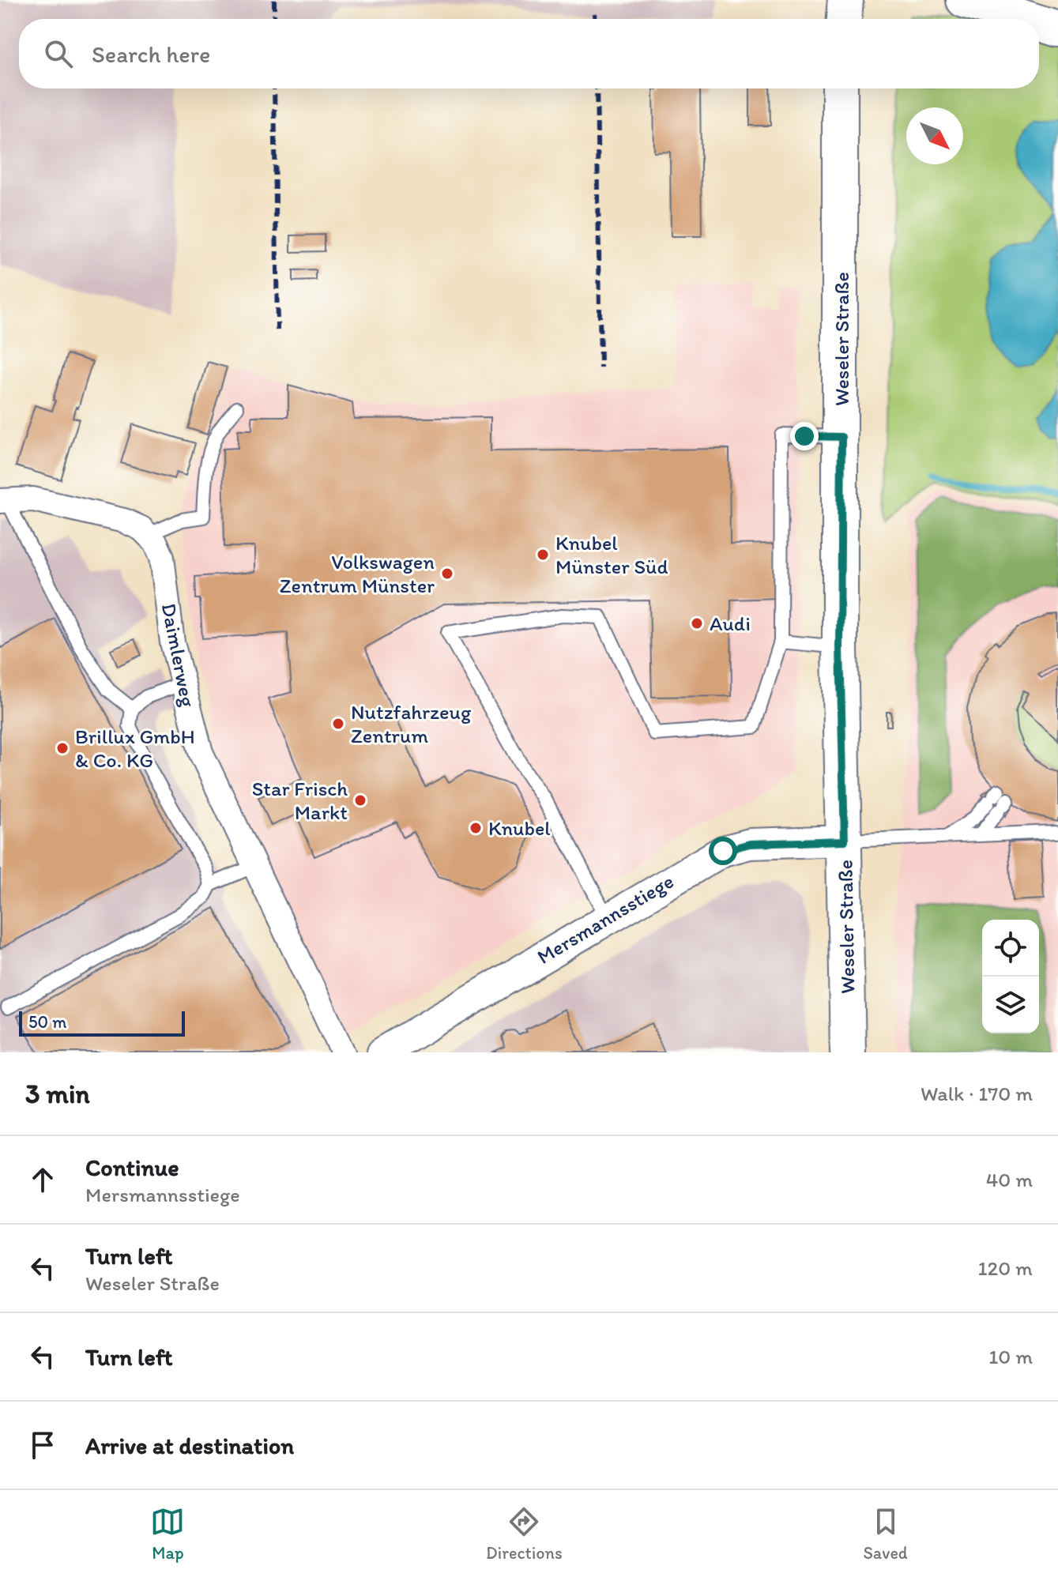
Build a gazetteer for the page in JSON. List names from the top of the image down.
{
  "streets": {
    "main road": ["Weseler Straße"],
    "street": ["Daimlerweg", "Mersmannsstiege"]
  },
  "crossings": [
    ["Weseler Straße", "Mersmannsstiege"]
  ],
  "places": [
    "Knubel Münster Süd",
    "Volkswagen Zentrum Münster",
    "Audi",
    "Nutzfahrzeug Zentrum",
    "Brillux GmbH & Co. KG",
    "Star Frisch Markt",
    "Knubel"
  ],
  "scale_bar": "50 m",
  "north": "bottom right",
  "page": {
    "search": "Search here",
    "scale": "50 m",
    "heading": ["3 min", "Walk · 170 m"],
    "list": [
      ["Continue", "Mersmannsstiege", "40 m"],
      ["Turn left", "Weseler Straße", "120 m"],
      ["Turn left", "10 m"],
      "Arrive at destination"
    ],
    "nav": ["Map", "Directions", "Saved"]
  }
}
